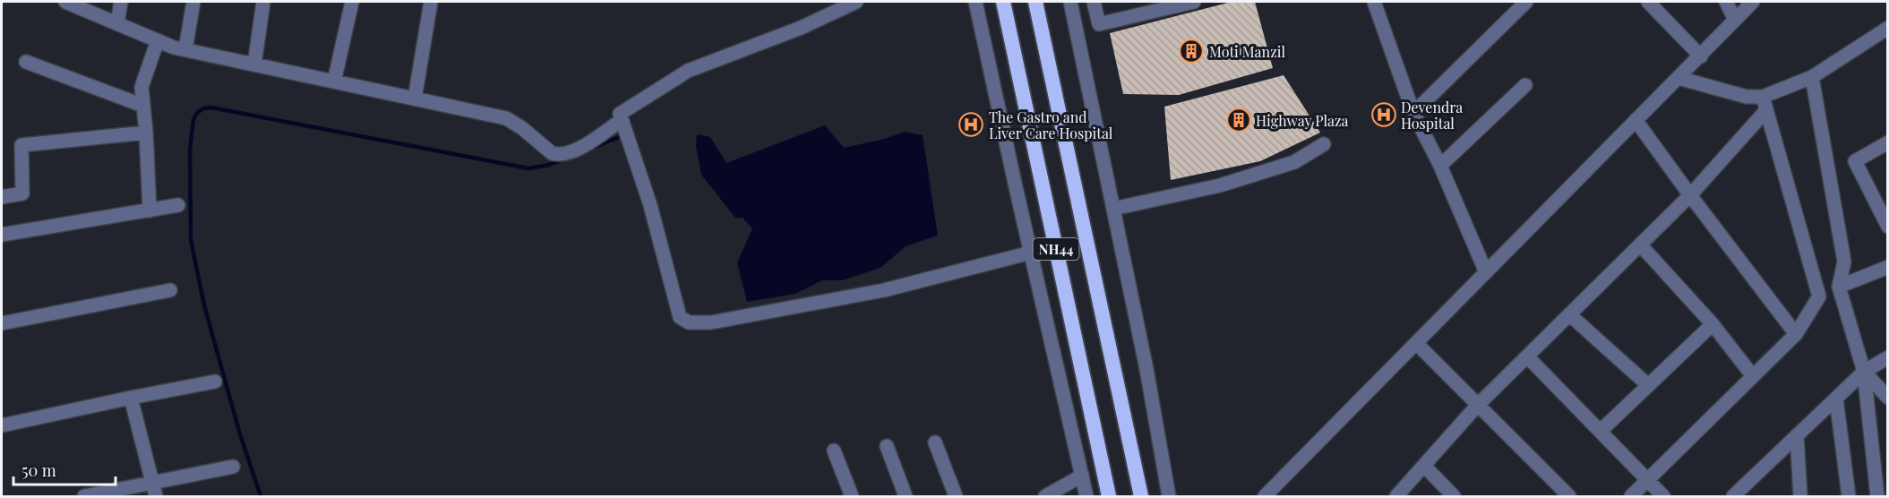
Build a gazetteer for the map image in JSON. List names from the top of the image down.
{
  "streets": {
    "highway": ["NH44"]
  },
  "places": {
    "building": ["Moti Manzil", "Highway Plaza"],
    "hospital": ["Devendra Hospital", "The Gastro and Liver Care Hospital"]
  },
  "scale_bar": "50 m"
}
